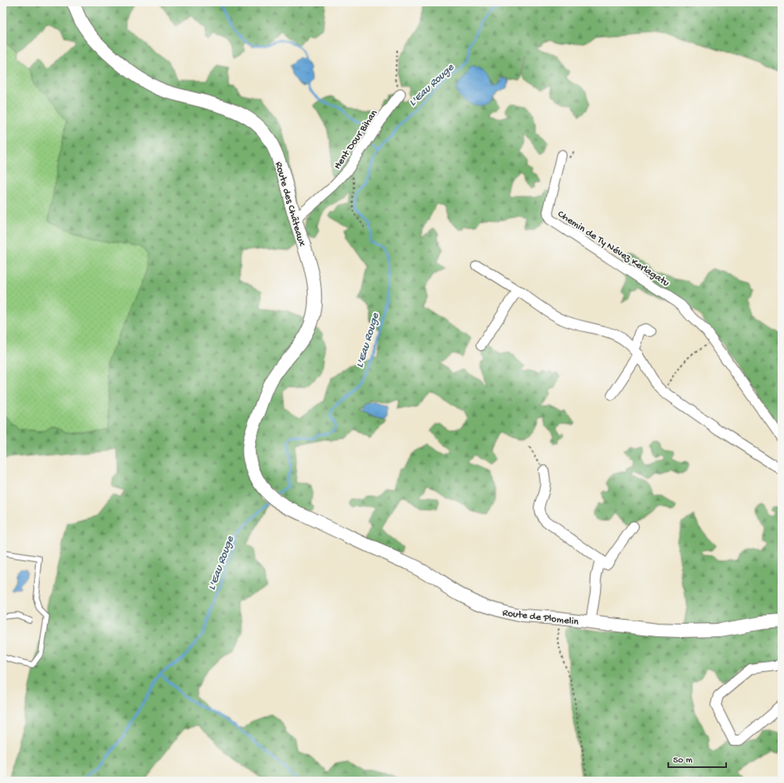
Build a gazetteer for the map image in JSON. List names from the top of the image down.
{
  "streets": {
    "street": [
      "Hent Dour Bihan",
      "Route des Châteaux",
      "Chemin de Ty Névez Kerlagatu",
      "Route de Plomelin"
    ]
  },
  "crossings": [
    ["Hent Dour Bihan", "Route des Châteaux"],
    ["Route des Châteaux", "Route de Plomelin"]
  ],
  "water": ["L'Eau Rouge"],
  "scale_bar": "50 m"
}
